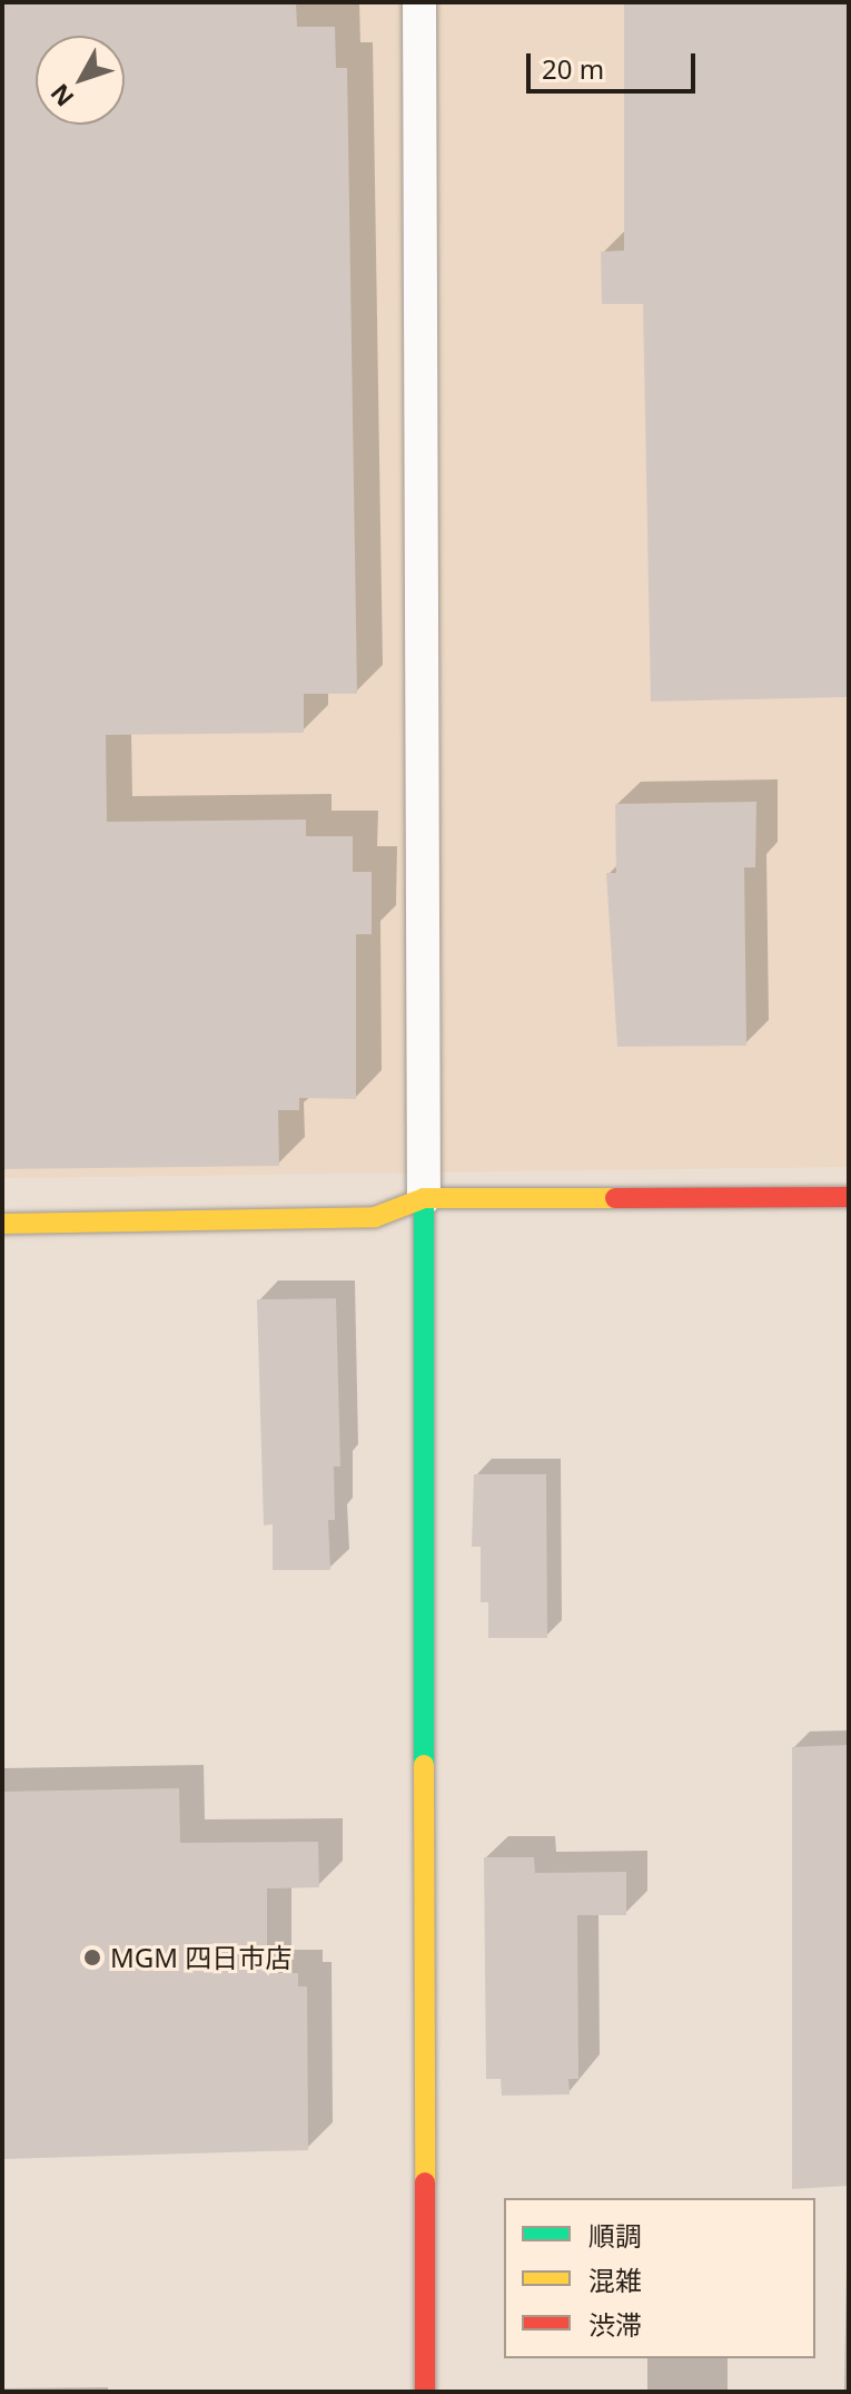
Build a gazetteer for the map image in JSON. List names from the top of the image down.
{
  "places": ["MGM 四日市店"],
  "legend": ["順調", "混雑", "渋滞"],
  "scale_bar": "20 m",
  "north": "bottom left"
}
